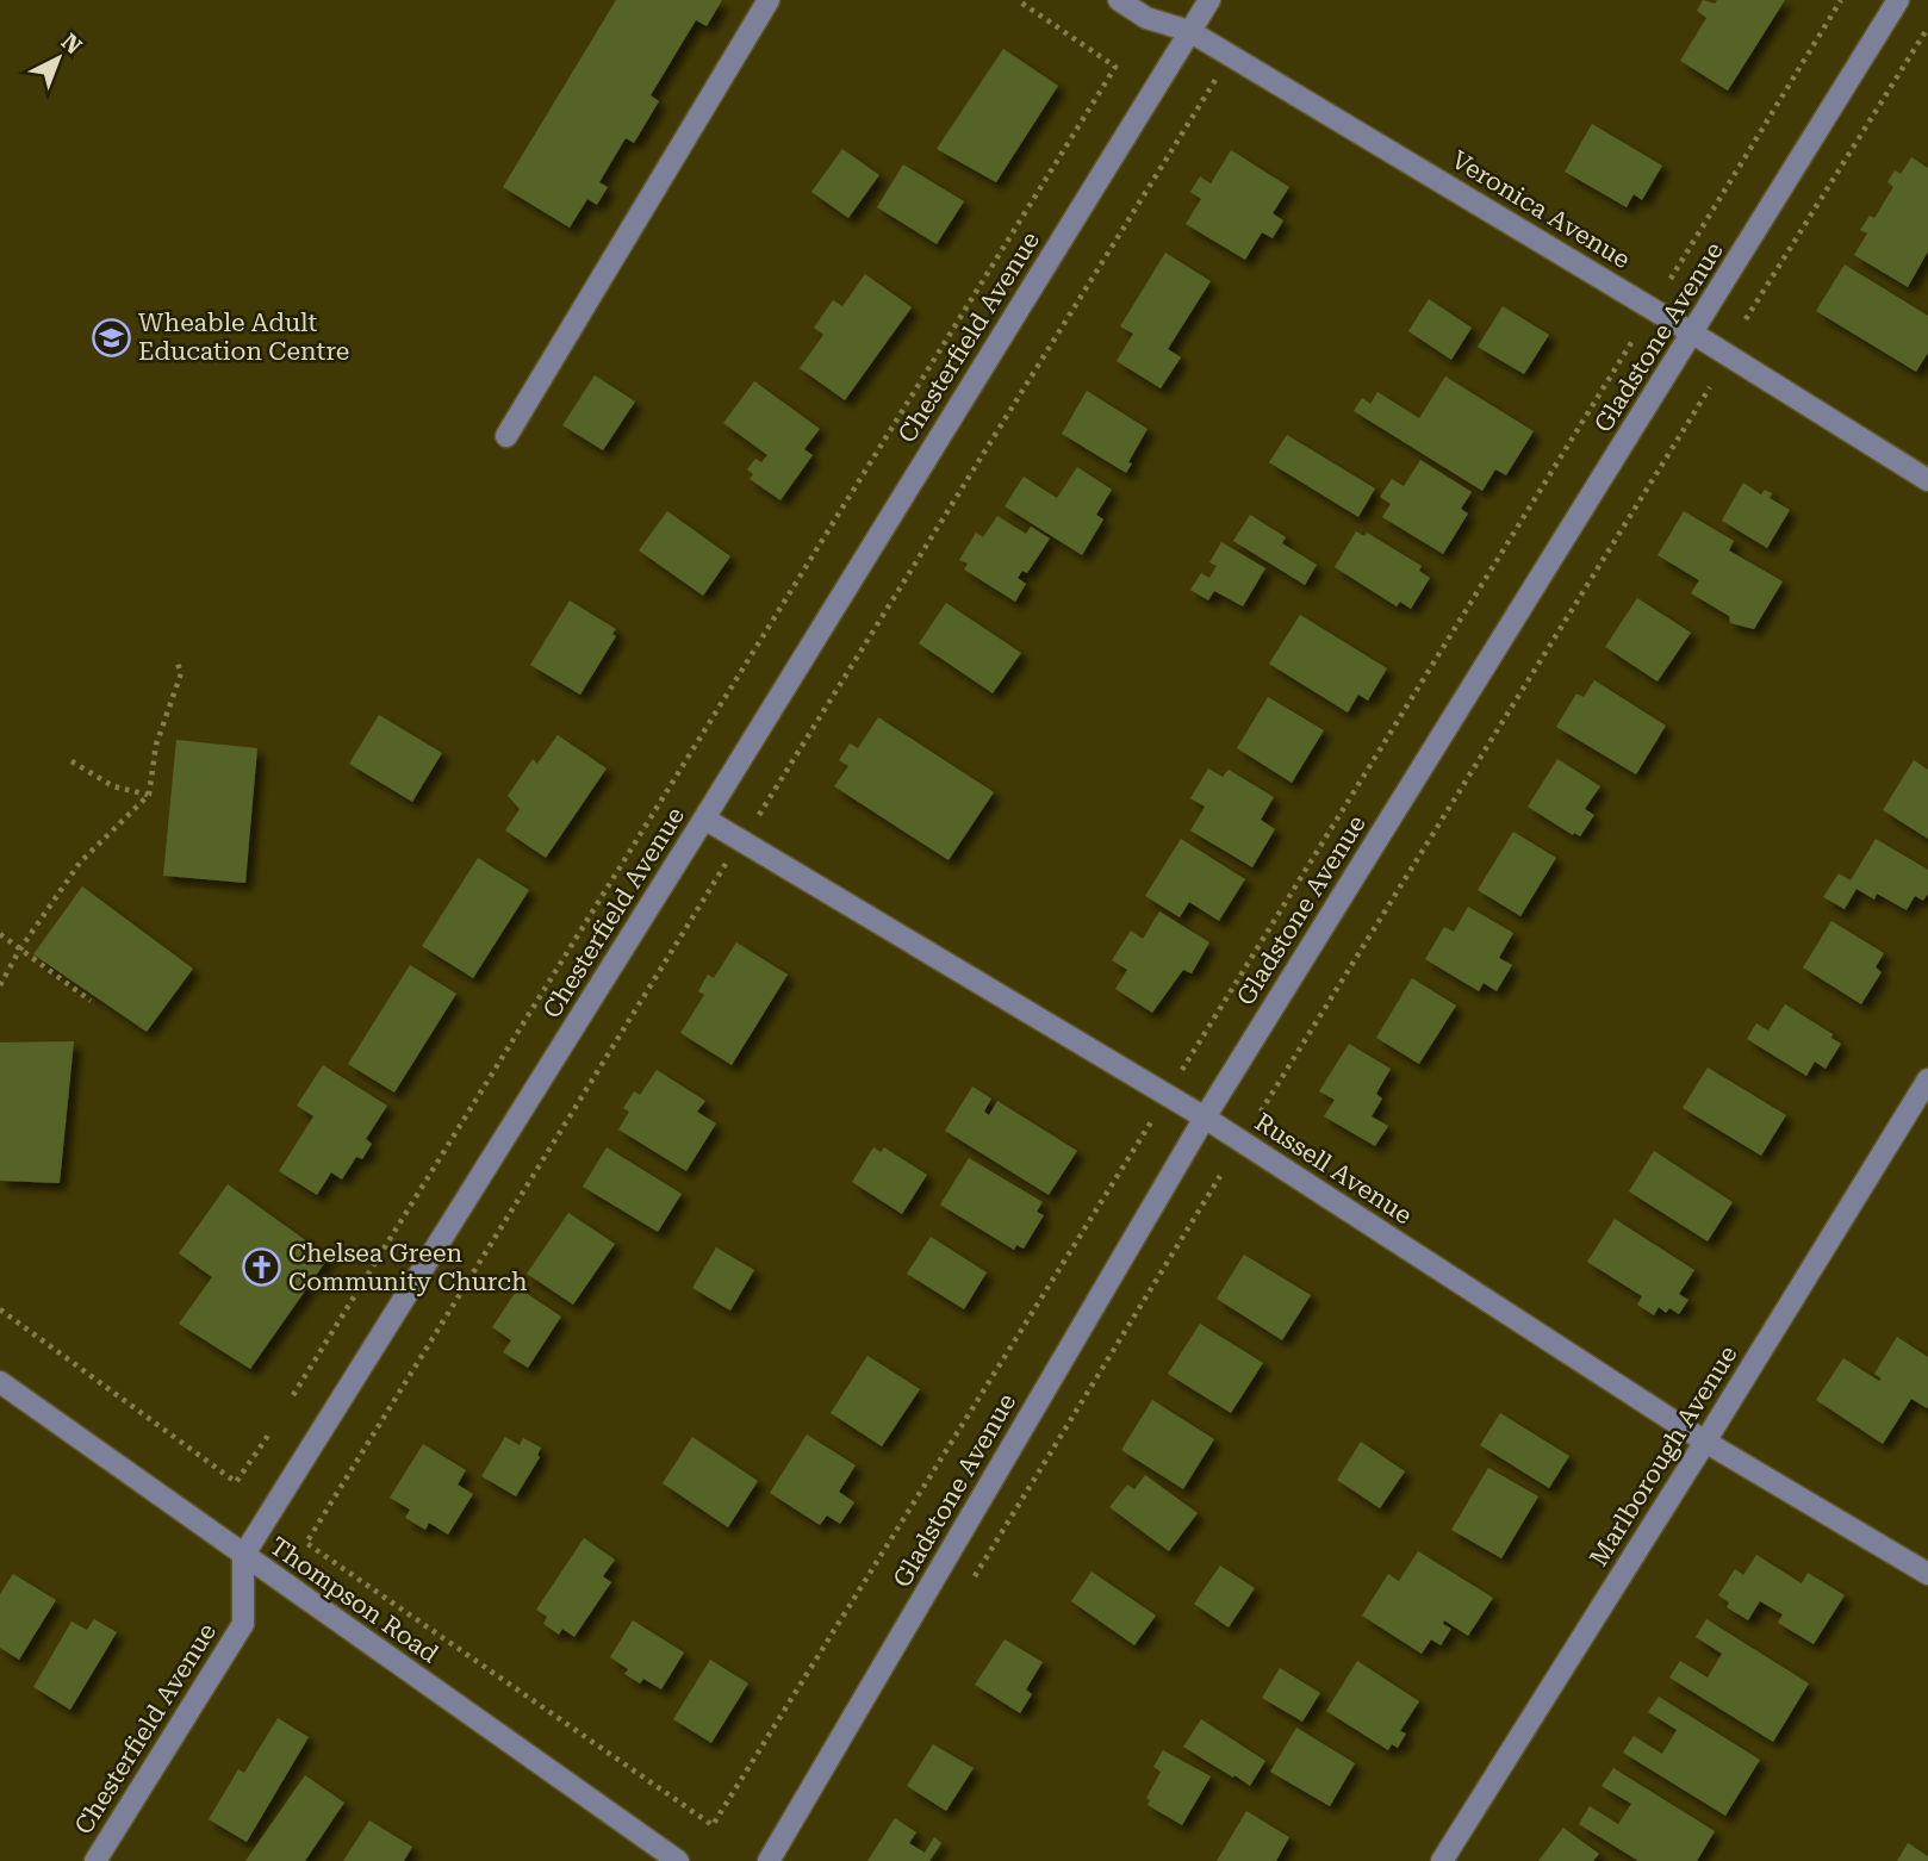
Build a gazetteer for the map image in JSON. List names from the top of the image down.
{
  "streets": {
    "street": [
      "Veronica Avenue",
      "Chesterfield Avenue",
      "Gladstone Avenue",
      "Russell Avenue",
      "Marlborough Avenue",
      "Thompson Road"
    ]
  },
  "crossings": [
    ["Veronica Avenue", "Chesterfield Avenue"],
    ["Veronica Avenue", "Gladstone Avenue"],
    ["Chesterfield Avenue", "Russell Avenue"],
    ["Chesterfield Avenue", "Thompson Road"],
    ["Gladstone Avenue", "Russell Avenue"],
    ["Russell Avenue", "Marlborough Avenue"]
  ],
  "places": {
    "school or university": ["Wheable Adult Education Centre"],
    "church": ["Chelsea Green Community Church"]
  },
  "north": "top right"
}
